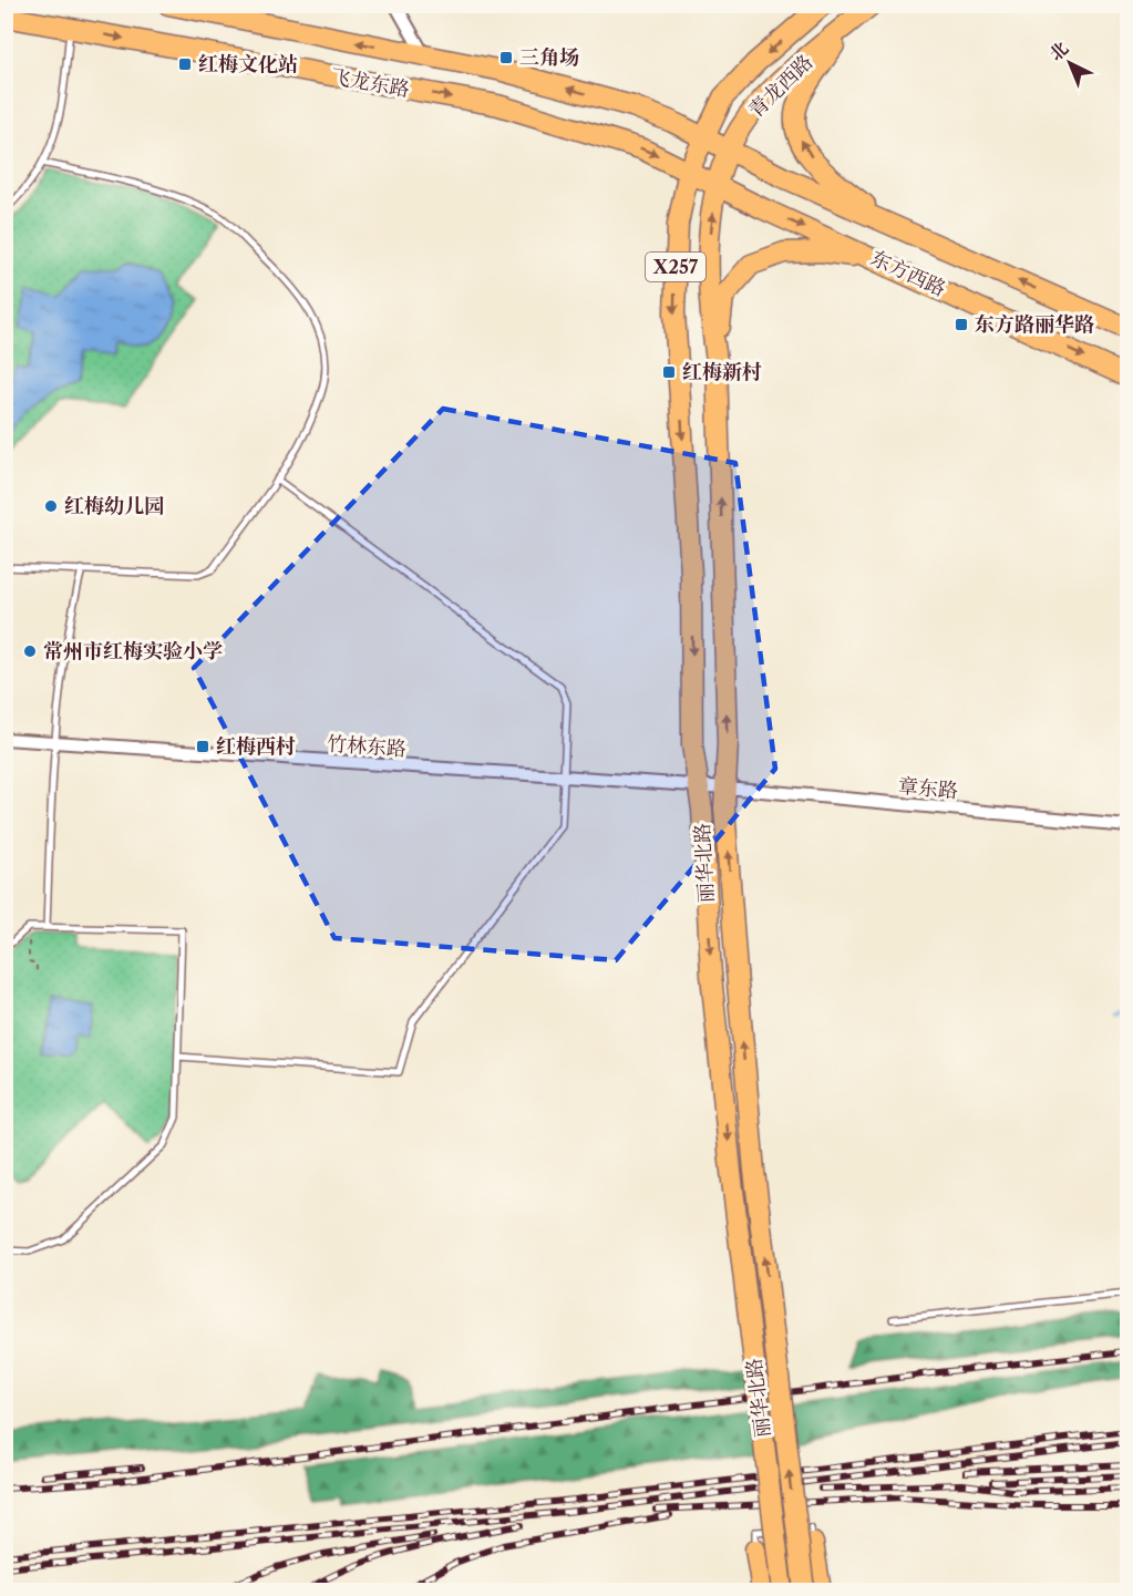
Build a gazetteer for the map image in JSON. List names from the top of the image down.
{
  "streets": {
    "main road": [
      "飞龙东路",
      "青龙西路",
      "X257",
      "东方西路",
      "丽华北路"
    ],
    "street": ["竹林东路", "章东路"]
  },
  "crossings": [
    ["飞龙东路", "青龙西路"],
    ["飞龙东路", "东方西路"],
    ["飞龙东路", "丽华北路"],
    ["青龙西路", "东方西路"],
    ["青龙西路", "丽华北路"],
    ["东方西路", "丽华北路"],
    ["竹林东路", "章东路"],
    ["竹林东路", "丽华北路"],
    ["章东路", "丽华北路"]
  ],
  "places": {
    "transit": [
      "三角场",
      "红梅文化站",
      "东方路丽华路",
      "红梅新村",
      "红梅西村"
    ],
    "other": ["红梅幼儿园", "常州市红梅实验小学"]
  },
  "north": "top left"
}
